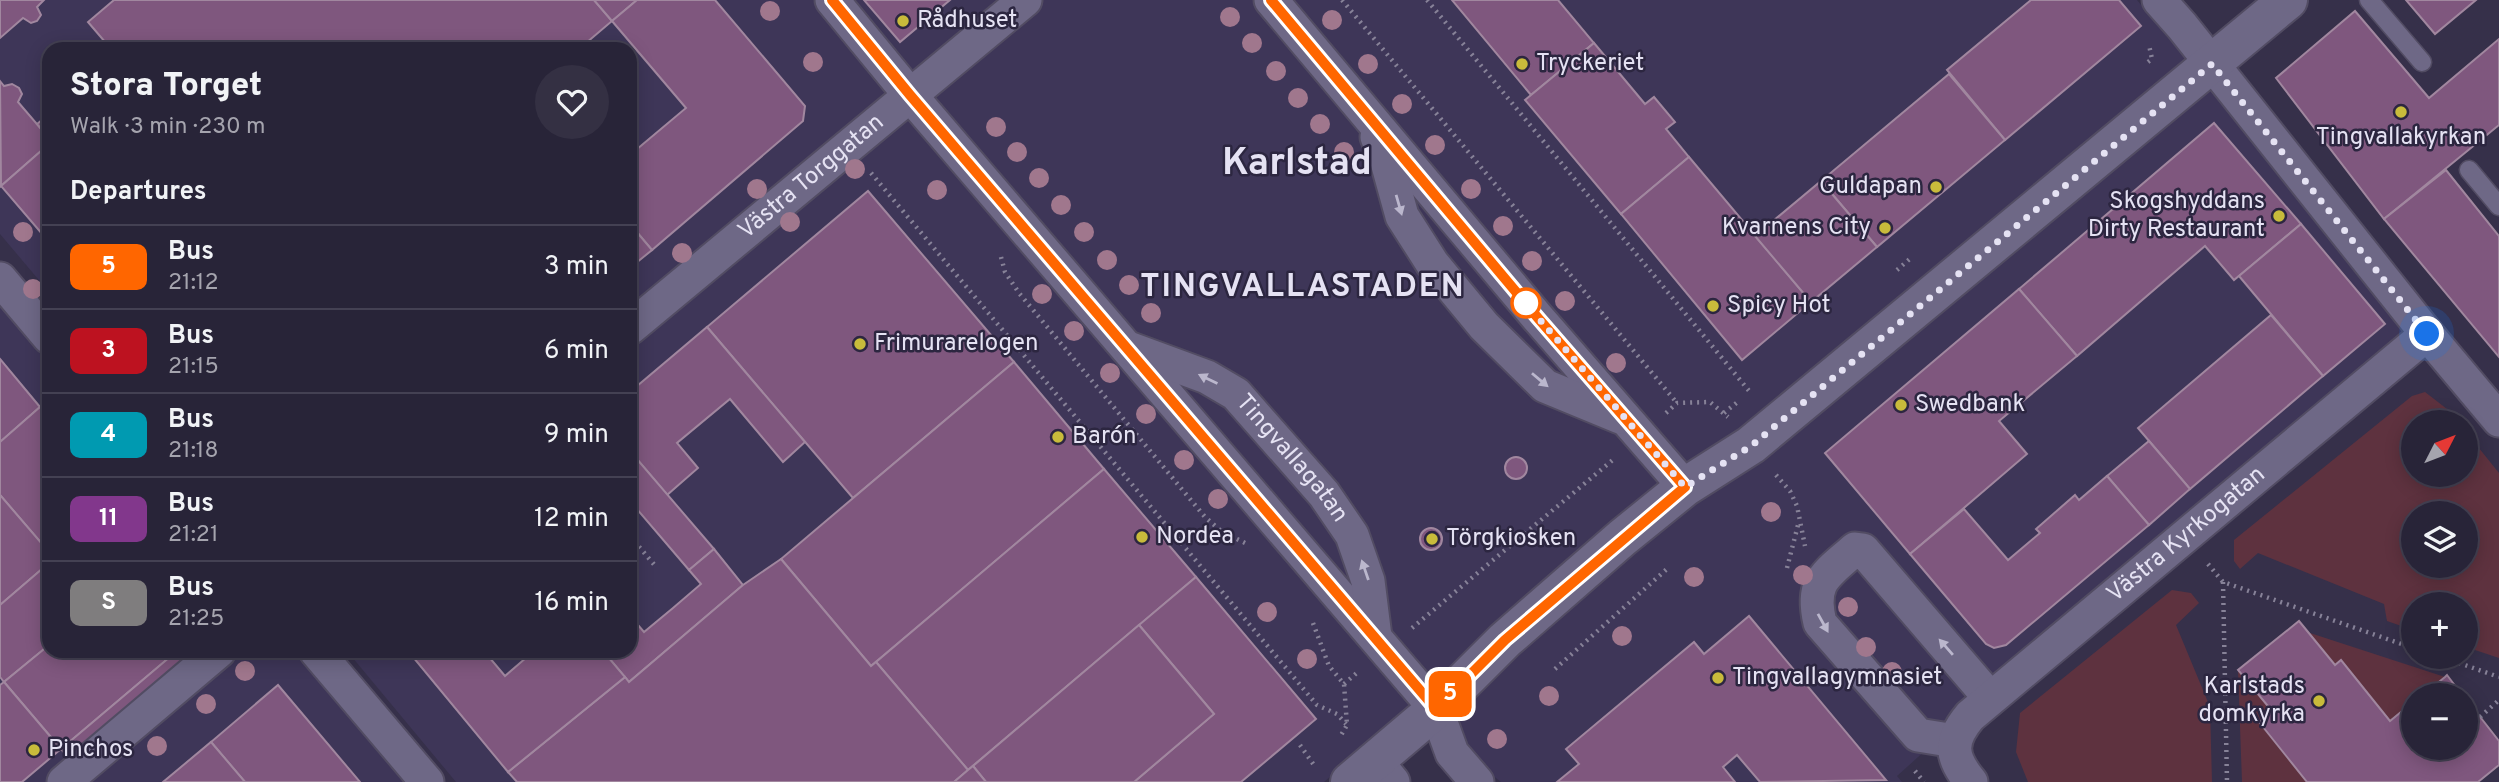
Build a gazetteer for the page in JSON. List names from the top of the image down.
{
  "streets": {
    "street": ["Västra Torggatan", "Tingvallagatan", "Västra Kyrkogatan"]
  },
  "crossings": [
    ["Västra Torggatan", "Tingvallagatan"]
  ],
  "districts": ["Karlstad", "TINGVALLASTADEN"],
  "places": [
    "Rådhuset",
    "Tryckeriet",
    "Tingvallakyrkan",
    "Guldapan",
    "Skogshyddans Dirty Restaurant",
    "Kvarnens City",
    "Spicy Hot",
    "Frimurarelogen",
    "Swedbank",
    "Barón",
    "Nordea",
    "Törgkiosken",
    "Tingvallagymnasiet",
    "Karlstads domkyrka",
    "Pinchos"
  ],
  "lines": ["bus line 5"],
  "north": "top right",
  "page": {
    "on_map": "5",
    "heading": [
      ["Stora Torget", "Walk · 3 min · 230 m"],
      "Departures"
    ],
    "list": [
      {
        "mark": "5",
        "name": "Bus",
        "note": "21:12",
        "value": "3 min"
      },
      {
        "mark": "3",
        "name": "Bus",
        "note": "21:15",
        "value": "6 min"
      },
      {
        "mark": "4",
        "name": "Bus",
        "note": "21:18",
        "value": "9 min"
      },
      {
        "mark": "11",
        "name": "Bus",
        "note": "21:21",
        "value": "12 min"
      },
      {
        "mark": "S",
        "name": "Bus",
        "note": "21:25",
        "value": "16 min"
      }
    ],
    "map_buttons": ["+", "−"]
  }
}
